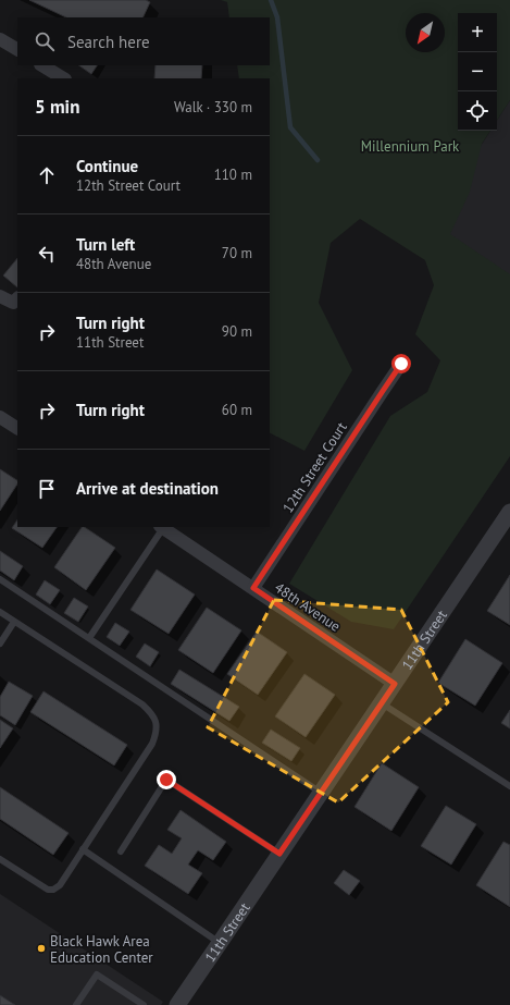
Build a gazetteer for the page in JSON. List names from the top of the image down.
{
  "streets": {
    "street": ["12th Street Court", "48th Avenue", "11th Street"]
  },
  "crossings": [
    ["12th Street Court", "48th Avenue"],
    ["48th Avenue", "11th Street"]
  ],
  "parks": ["Millennium Park"],
  "places": ["Black Hawk Area Education Center"],
  "north": "bottom left",
  "page": {
    "map_buttons": ["+", "−"],
    "search": "Search here",
    "heading": ["5 min", "Walk · 330 m"],
    "list": [
      ["Continue", "12th Street Court", "110 m"],
      ["Turn left", "48th Avenue", "70 m"],
      ["Turn right", "11th Street", "90 m"],
      ["Turn right", "60 m"],
      "Arrive at destination"
    ]
  }
}
